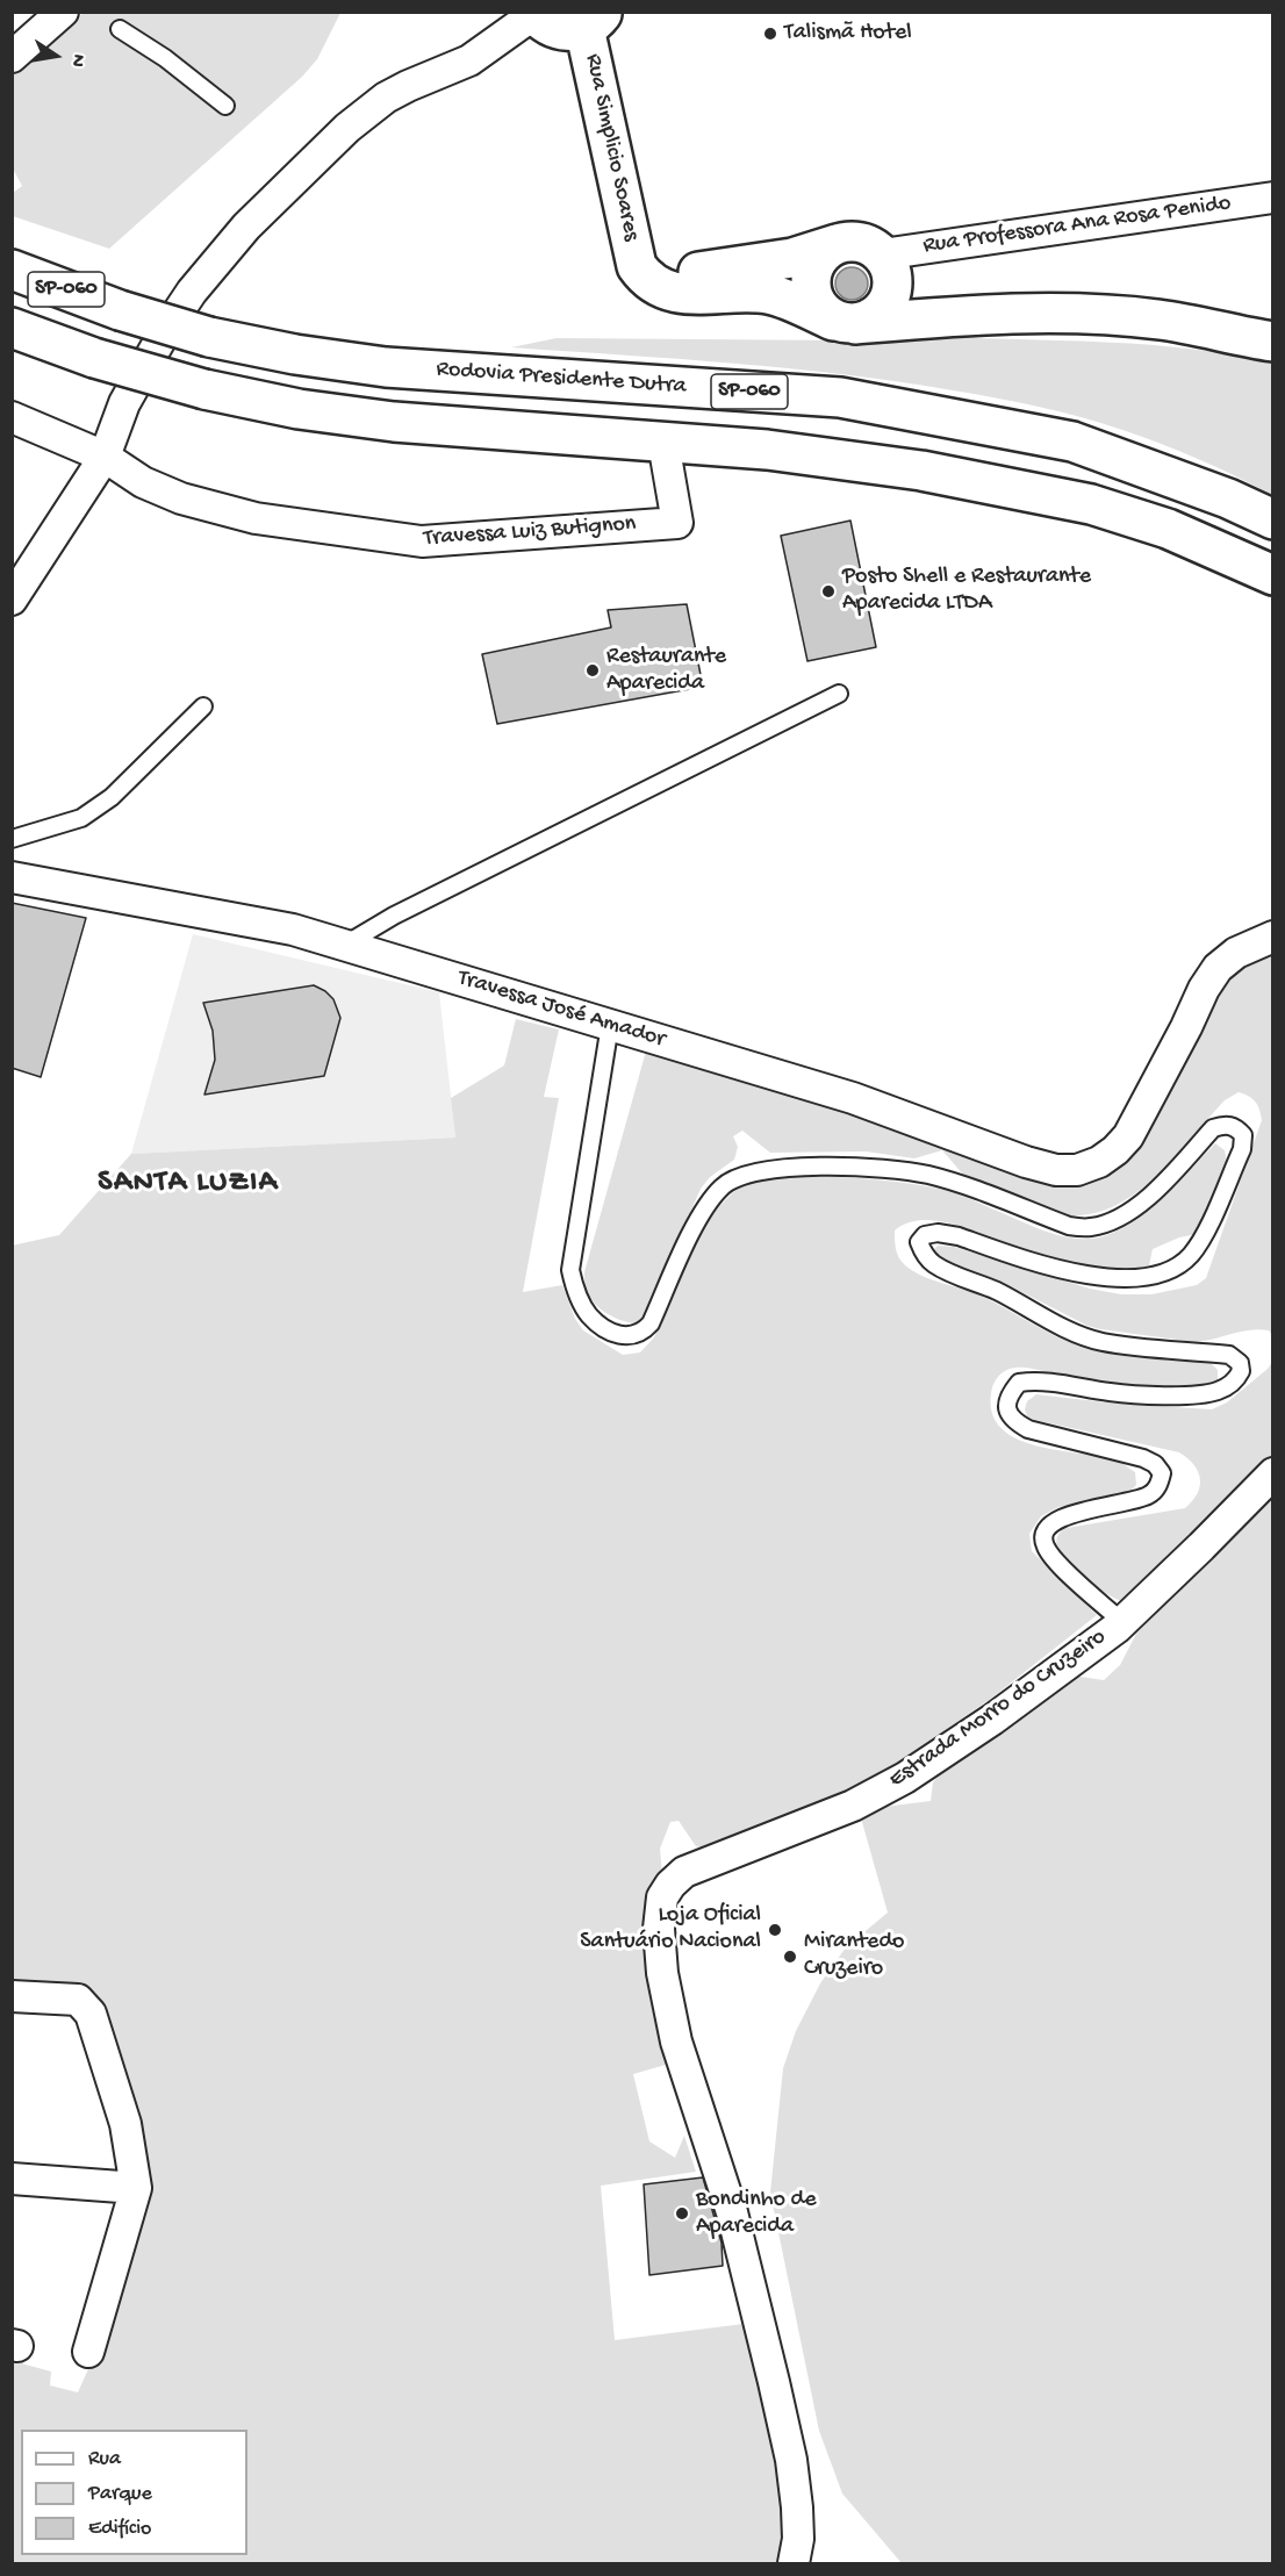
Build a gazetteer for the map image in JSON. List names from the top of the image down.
{
  "streets": {
    "main road": ["Rua Simplicio Soares", "SP-060", "Rodovia Presidente Dutra"],
    "street": [
      "Rua Professora Ana Rosa Penido",
      "Travessa Luiz Butignon",
      "Travessa José Amador",
      "Estrada Morro do Cruzeiro"
    ]
  },
  "crossings": [
    ["SP-060", "Travessa Luiz Butignon"]
  ],
  "districts": ["SANTA LUZIA"],
  "places": [
    "Talismã Hotel",
    "Posto Shell e Restaurante Aparecida LTDA",
    "Restaurante Aparecida",
    "Loja Oficial Santuário Nacional",
    "Mirantedo Cruzeiro",
    "Bondinho de Aparecida"
  ],
  "legend": ["Rua", "Parque", "Edifício"],
  "north": "right"
}
